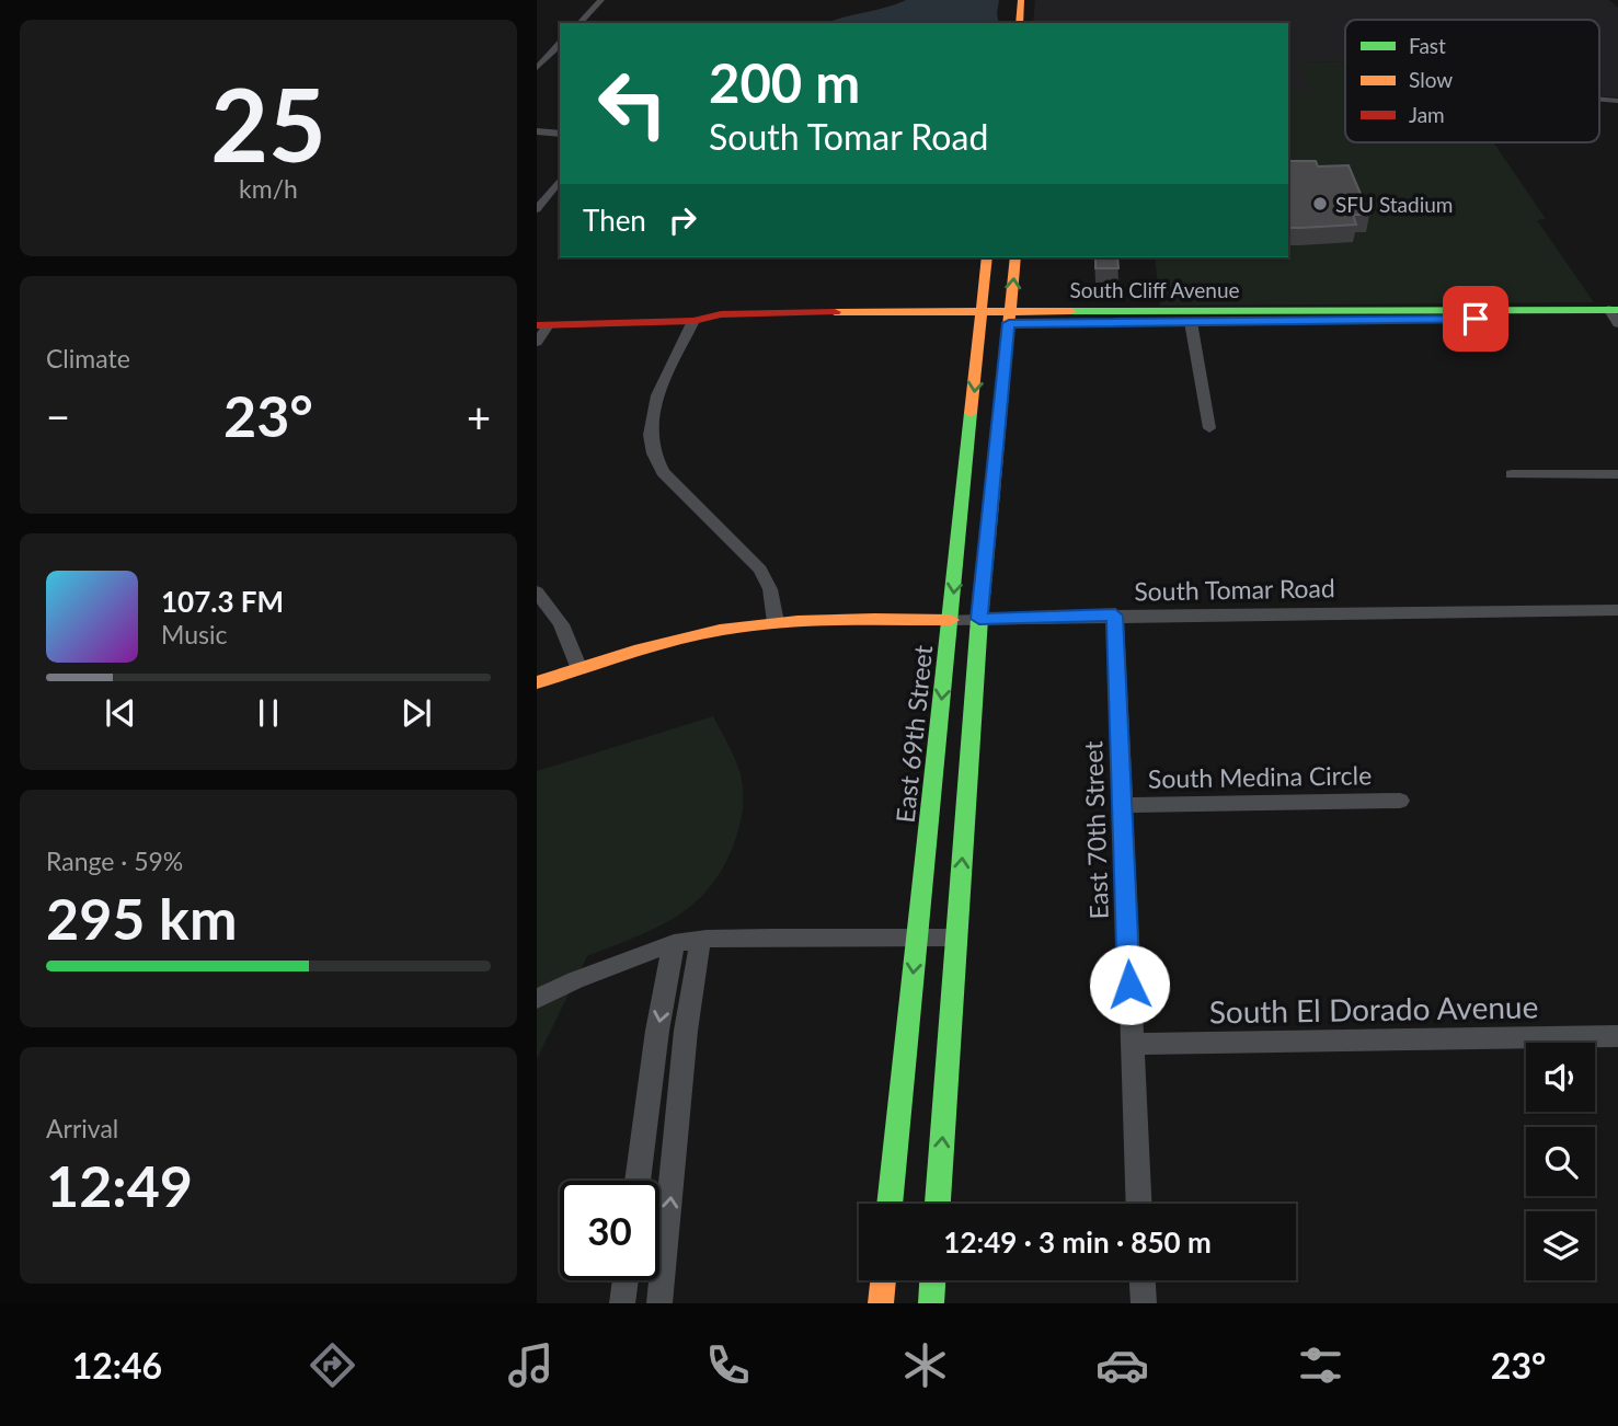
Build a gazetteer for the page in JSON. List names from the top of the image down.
{
  "streets": {
    "main road": ["South Cliff Avenue", "South Tomar Road", "East 69th Street"],
    "street": ["South Medina Circle", "East 70th Street", "South El Dorado Avenue"]
  },
  "crossings": [
    ["South Cliff Avenue", "East 69th Street"],
    ["South Tomar Road", "East 69th Street"],
    ["South Tomar Road", "East 70th Street"],
    ["South Medina Circle", "East 70th Street"],
    ["East 70th Street", "South El Dorado Avenue"]
  ],
  "places": ["SFU Stadium"],
  "legend": ["Fast", "Slow", "Jam"],
  "page": {
    "tile": [
      ["25", "km/h"],
      "Climate",
      ["Range · 59%", "295 km"],
      ["Arrival", "12:49"]
    ],
    "turn": ["200 m", "South Tomar Road"],
    "then": "Then",
    "heat": ["−", "23°", "+"],
    "song": ["107.3 FM", "Music"],
    "limit": "30",
    "trip": "12:49 · 3 min · 850 m",
    "tabs": ["12:46", "23°"]
  }
}
